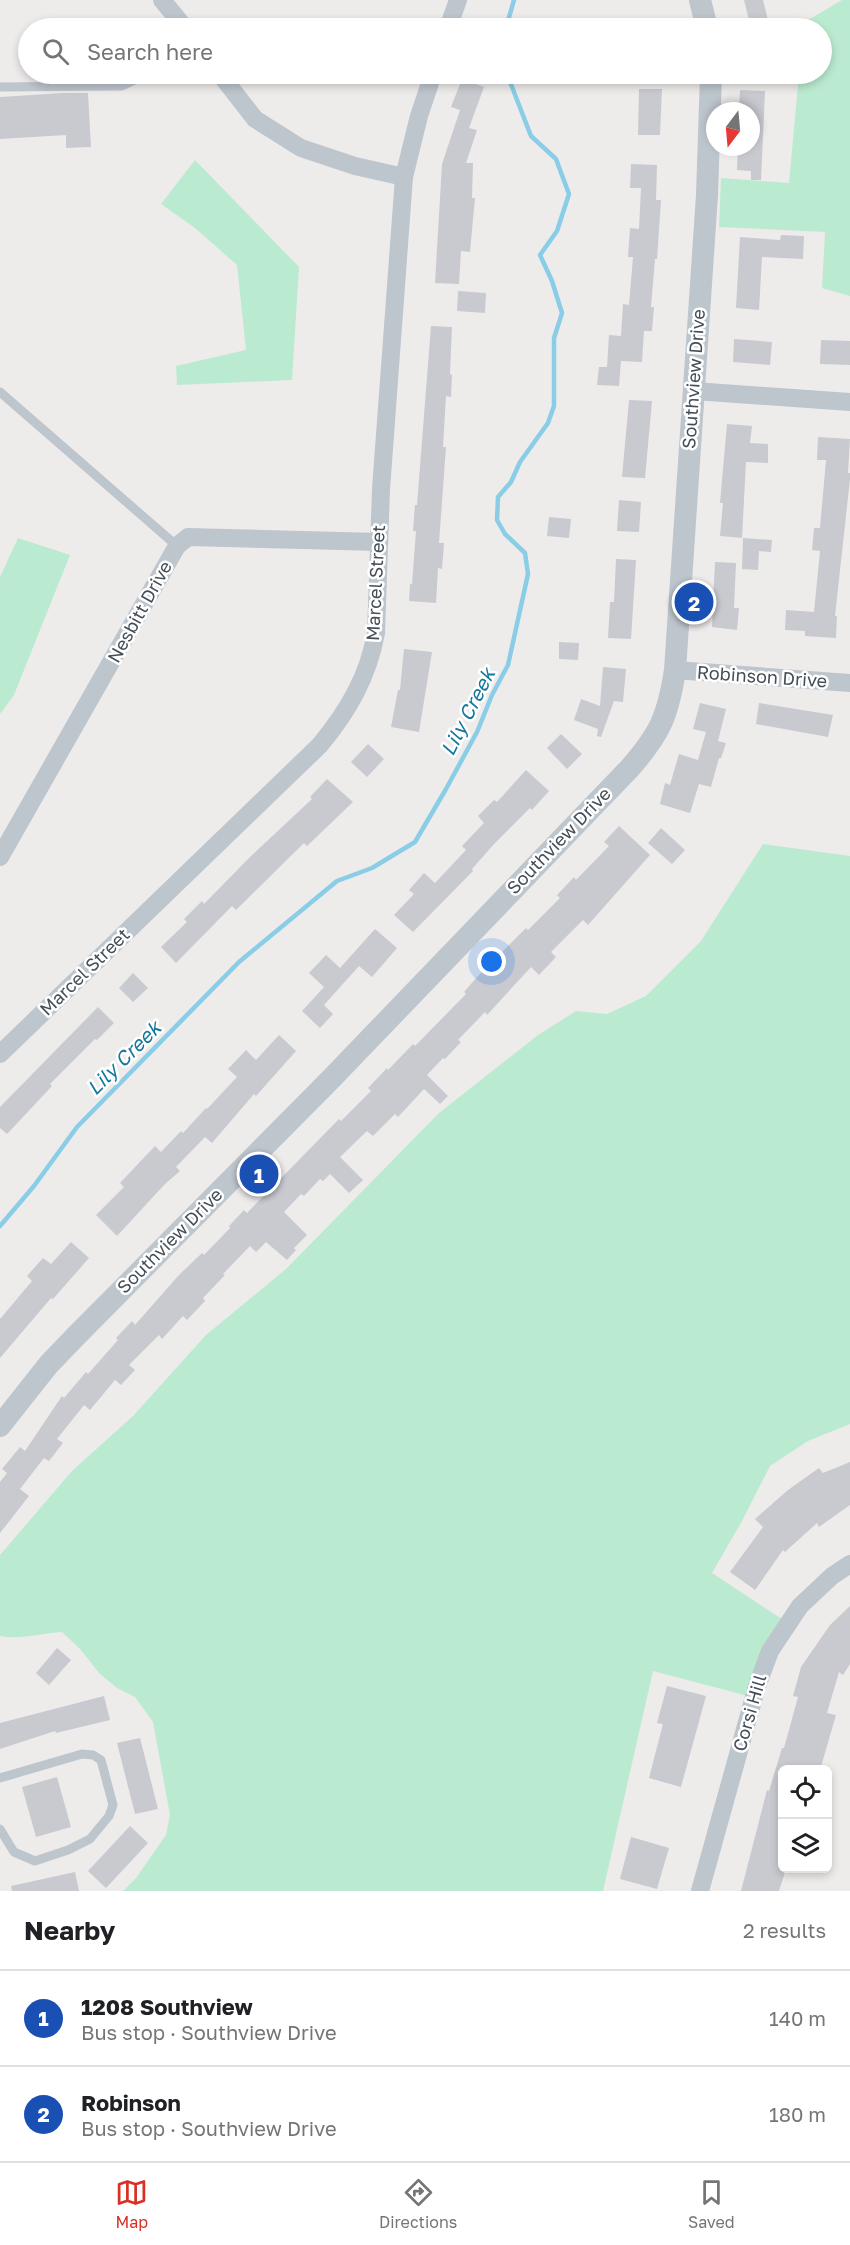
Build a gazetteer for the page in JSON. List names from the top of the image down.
{
  "streets": {
    "street": [
      "Southview Drive",
      "Marcel Street",
      "Nesbitt Drive",
      "Robinson Drive",
      "Corsi Hill"
    ]
  },
  "crossings": [
    ["Southview Drive", "Robinson Drive"],
    ["Marcel Street", "Nesbitt Drive"]
  ],
  "water": ["Lily Creek"],
  "north": "bottom",
  "page": {
    "search": "Search here",
    "pins": ["2", "1"],
    "heading": ["Nearby", "2 results"],
    "list": [
      {
        "mark": "1",
        "name": "1208 Southview",
        "note": "Bus stop · Southview Drive",
        "value": "140 m"
      },
      {
        "mark": "2",
        "name": "Robinson",
        "note": "Bus stop · Southview Drive",
        "value": "180 m"
      }
    ],
    "nav": ["Map", "Directions", "Saved"]
  }
}
